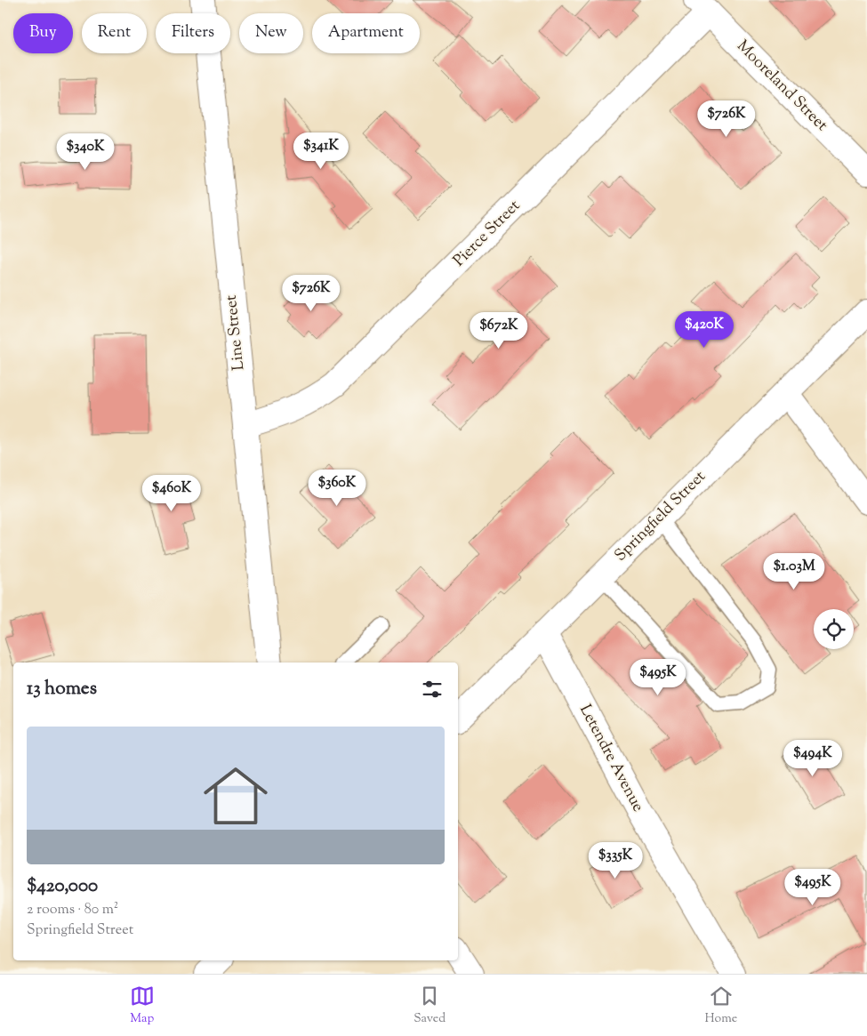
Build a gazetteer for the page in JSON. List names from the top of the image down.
{
  "streets": {
    "street": [
      "Mooreland Street",
      "Pierce Street",
      "Line Street",
      "Springfield Street",
      "Letendre Avenue"
    ]
  },
  "crossings": [
    ["Mooreland Street", "Pierce Street"],
    ["Pierce Street", "Line Street"],
    ["Springfield Street", "Letendre Avenue"]
  ],
  "page": {
    "chip": [
      "Buy",
      "Rent",
      "Filters",
      "New",
      "Apartment"
    ],
    "price": [
      "$726K",
      "$341K",
      "$340K",
      "$726K",
      "$420K",
      "$672K",
      "$360K",
      "$460K",
      "$1.03M",
      "$495K",
      "$494K",
      "$335K",
      "$495K"
    ],
    "heading": "13 homes",
    "list": [
      {
        "name": "$420,000",
        "note": "2 rooms · 80 m² · Springfield Street"
      }
    ],
    "tabs": ["Map", "Saved", "Home"]
  }
}
